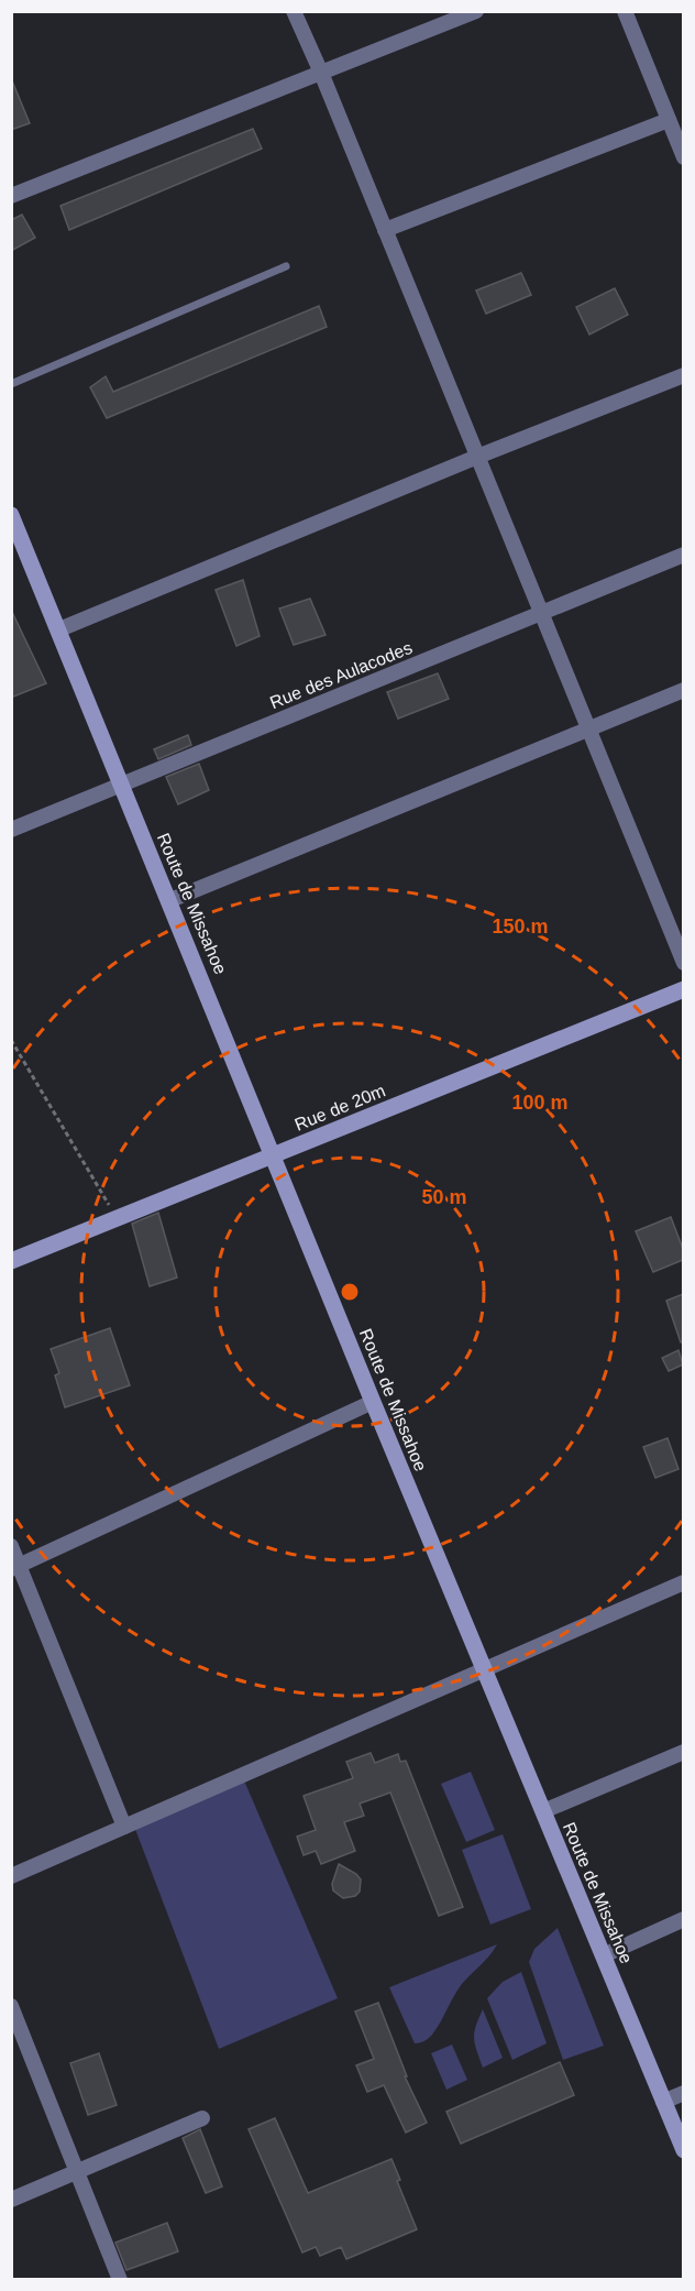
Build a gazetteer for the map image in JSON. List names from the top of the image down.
{
  "streets": {
    "main road": ["Route de Missahoe", "Rue de 20m"],
    "street": ["Rue des Aulacodes"]
  },
  "crossings": [
    ["Rue des Aulacodes", "Route de Missahoe"],
    ["Route de Missahoe", "Rue de 20m"]
  ],
  "rings": ["150 m", "100 m", "50 m"]
}
